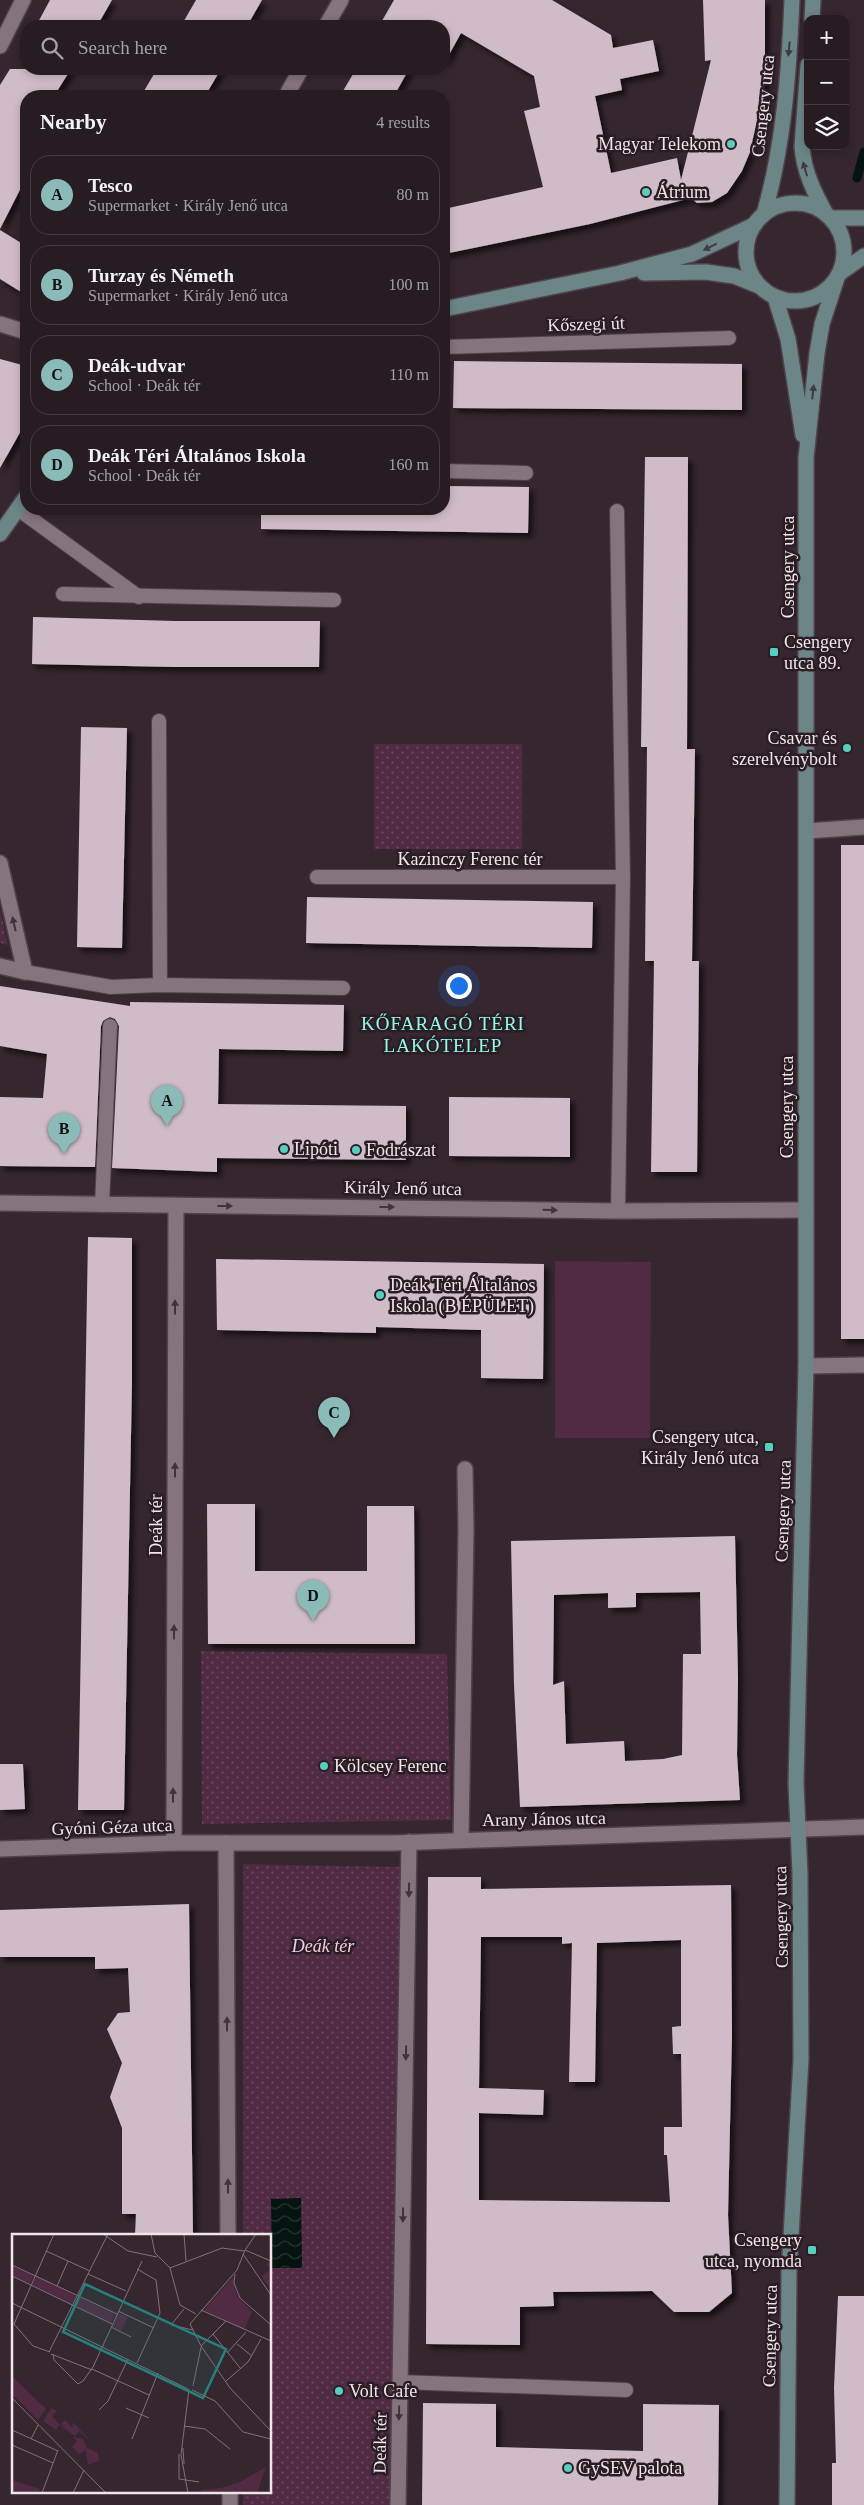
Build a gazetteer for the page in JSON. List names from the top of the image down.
{
  "streets": {
    "main road": ["Csengery utca"],
    "street": [
      "Király Jenő utca",
      "Deák tér",
      "Arany János utca",
      "Gyóni Géza utca"
    ],
    "lane": ["Kőszegi út", "Kazinczy Ferenc tér"]
  },
  "crossings": [
    ["Csengery utca", "Király Jenő utca"],
    ["Csengery utca", "Arany János utca"],
    ["Király Jenő utca", "Deák tér"],
    ["Deák tér", "Arany János utca"],
    ["Deák tér", "Gyóni Géza utca"],
    ["Arany János utca", "Gyóni Géza utca"]
  ],
  "one_way": ["Király Jenő utca"],
  "districts": ["KŐFARAGÓ TÉRI LAKÓTELEP"],
  "parks": ["Deák tér"],
  "places": {
    "other": [
      "Magyar Telekom",
      "Átrium",
      "Csavar és szerelvénybolt",
      "Lipóti",
      "Fodrászat",
      "Deák Téri Általános Iskola (B ÉPÜLET)",
      "Kölcsey Ferenc",
      "Volt Cafe",
      "GySEV palota"
    ],
    "transit": ["Csengery utca 89.", "Csengery utca, Király Jenő utca", "Csengery utca, nyomda"]
  },
  "page": {
    "map_buttons": ["+", "−"],
    "search": "Search here",
    "heading": ["Nearby", "4 results"],
    "list": [
      {
        "mark": "A",
        "name": "Tesco",
        "note": "Supermarket · Király Jenő utca",
        "value": "80 m"
      },
      {
        "mark": "B",
        "name": "Turzay és Németh",
        "note": "Supermarket · Király Jenő utca",
        "value": "100 m"
      },
      {
        "mark": "C",
        "name": "Deák-udvar",
        "note": "School · Deák tér",
        "value": "110 m"
      },
      {
        "mark": "D",
        "name": "Deák Téri Általános Iskola",
        "note": "School · Deák tér",
        "value": "160 m"
      }
    ],
    "pins": [
      "A",
      "B",
      "C",
      "D"
    ]
  }
}
